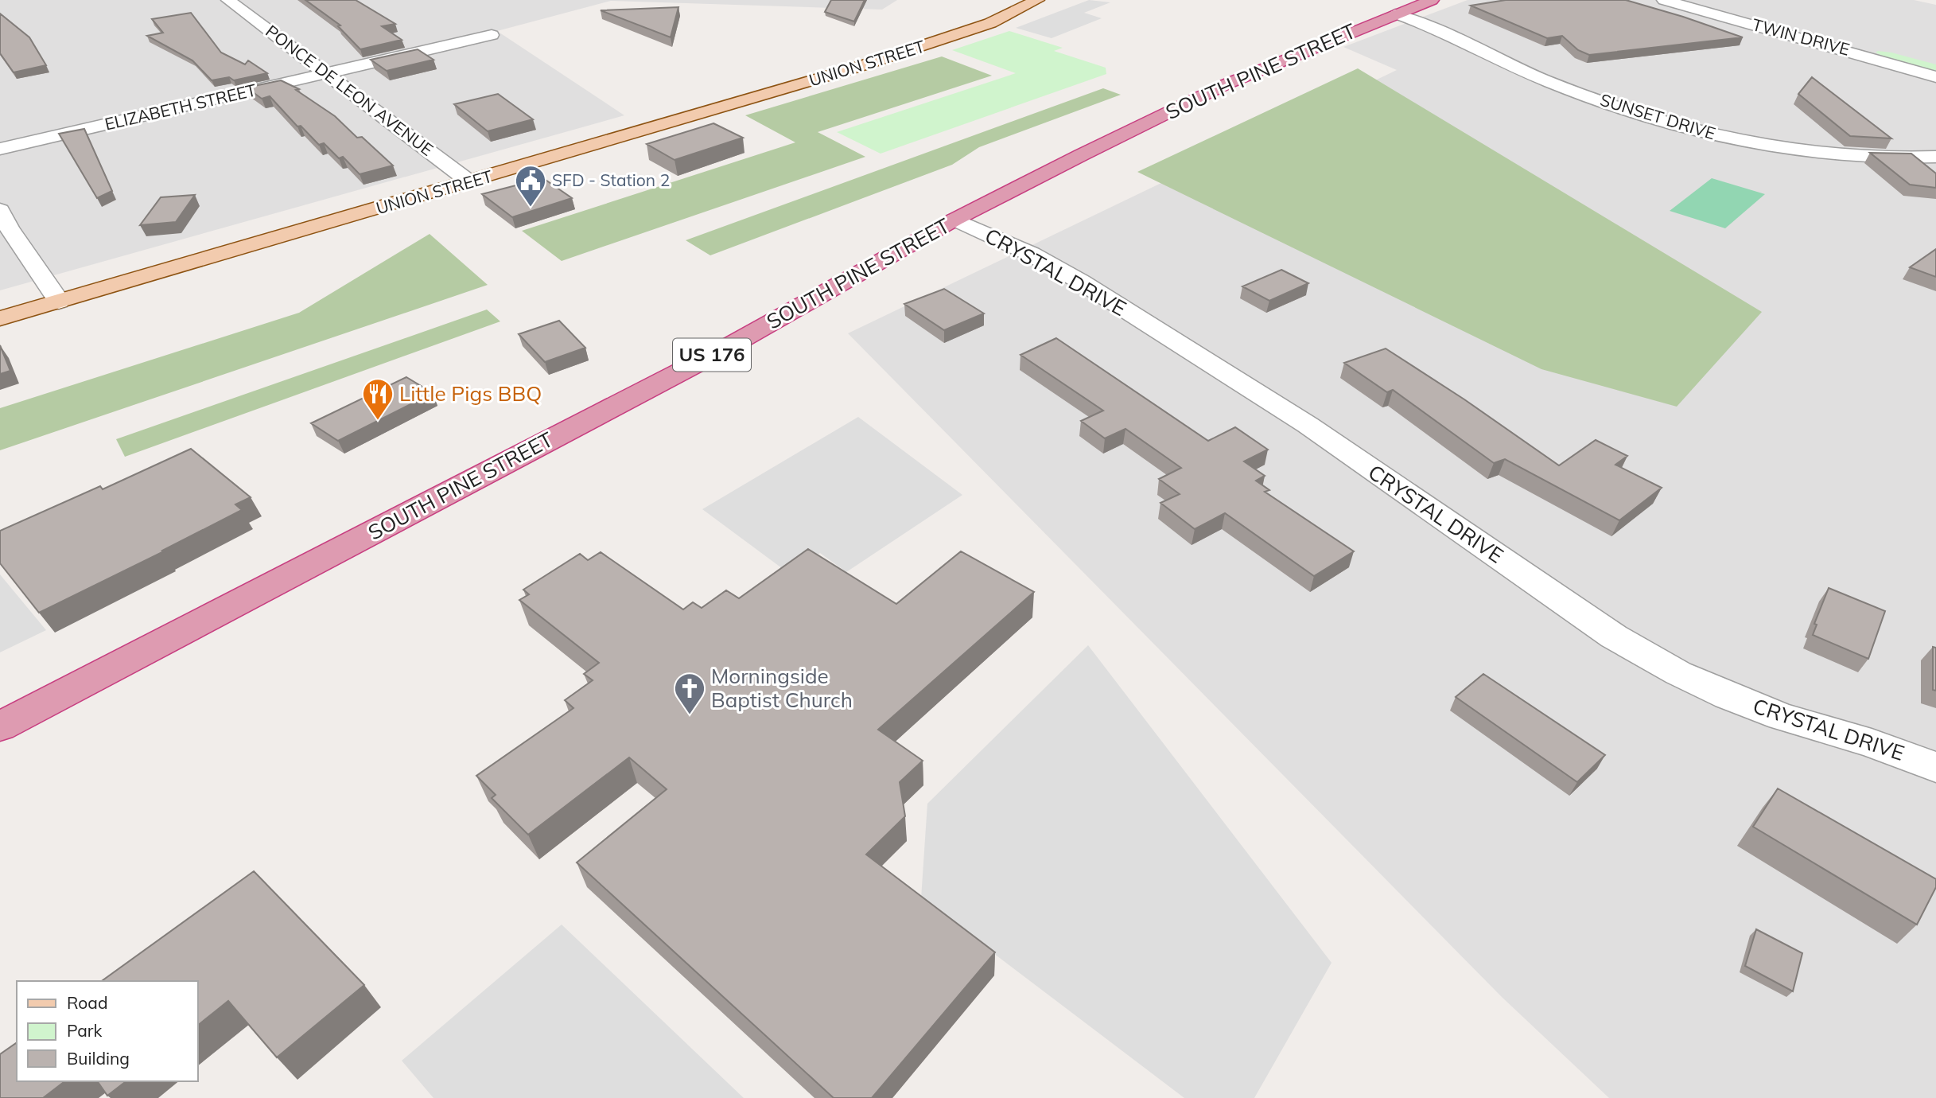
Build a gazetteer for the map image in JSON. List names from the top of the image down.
{
  "streets": {
    "highway": ["SOUTH PINE STREET", "US 176"],
    "main road": ["UNION STREET"],
    "street": [
      "TWIN DRIVE",
      "PONCE DE LEON AVENUE",
      "ELIZABETH STREET",
      "SUNSET DRIVE",
      "CRYSTAL DRIVE"
    ]
  },
  "crossings": [
    ["UNION STREET", "PONCE DE LEON AVENUE"],
    ["SOUTH PINE STREET", "SUNSET DRIVE"],
    ["SOUTH PINE STREET", "CRYSTAL DRIVE"],
    ["PONCE DE LEON AVENUE", "ELIZABETH STREET"]
  ],
  "places": {
    "public building": ["SFD - Station 2"],
    "restaurant": ["Little Pigs BBQ"],
    "church": ["Morningside Baptist Church"]
  },
  "legend": ["Road", "Park", "Building"]
}
